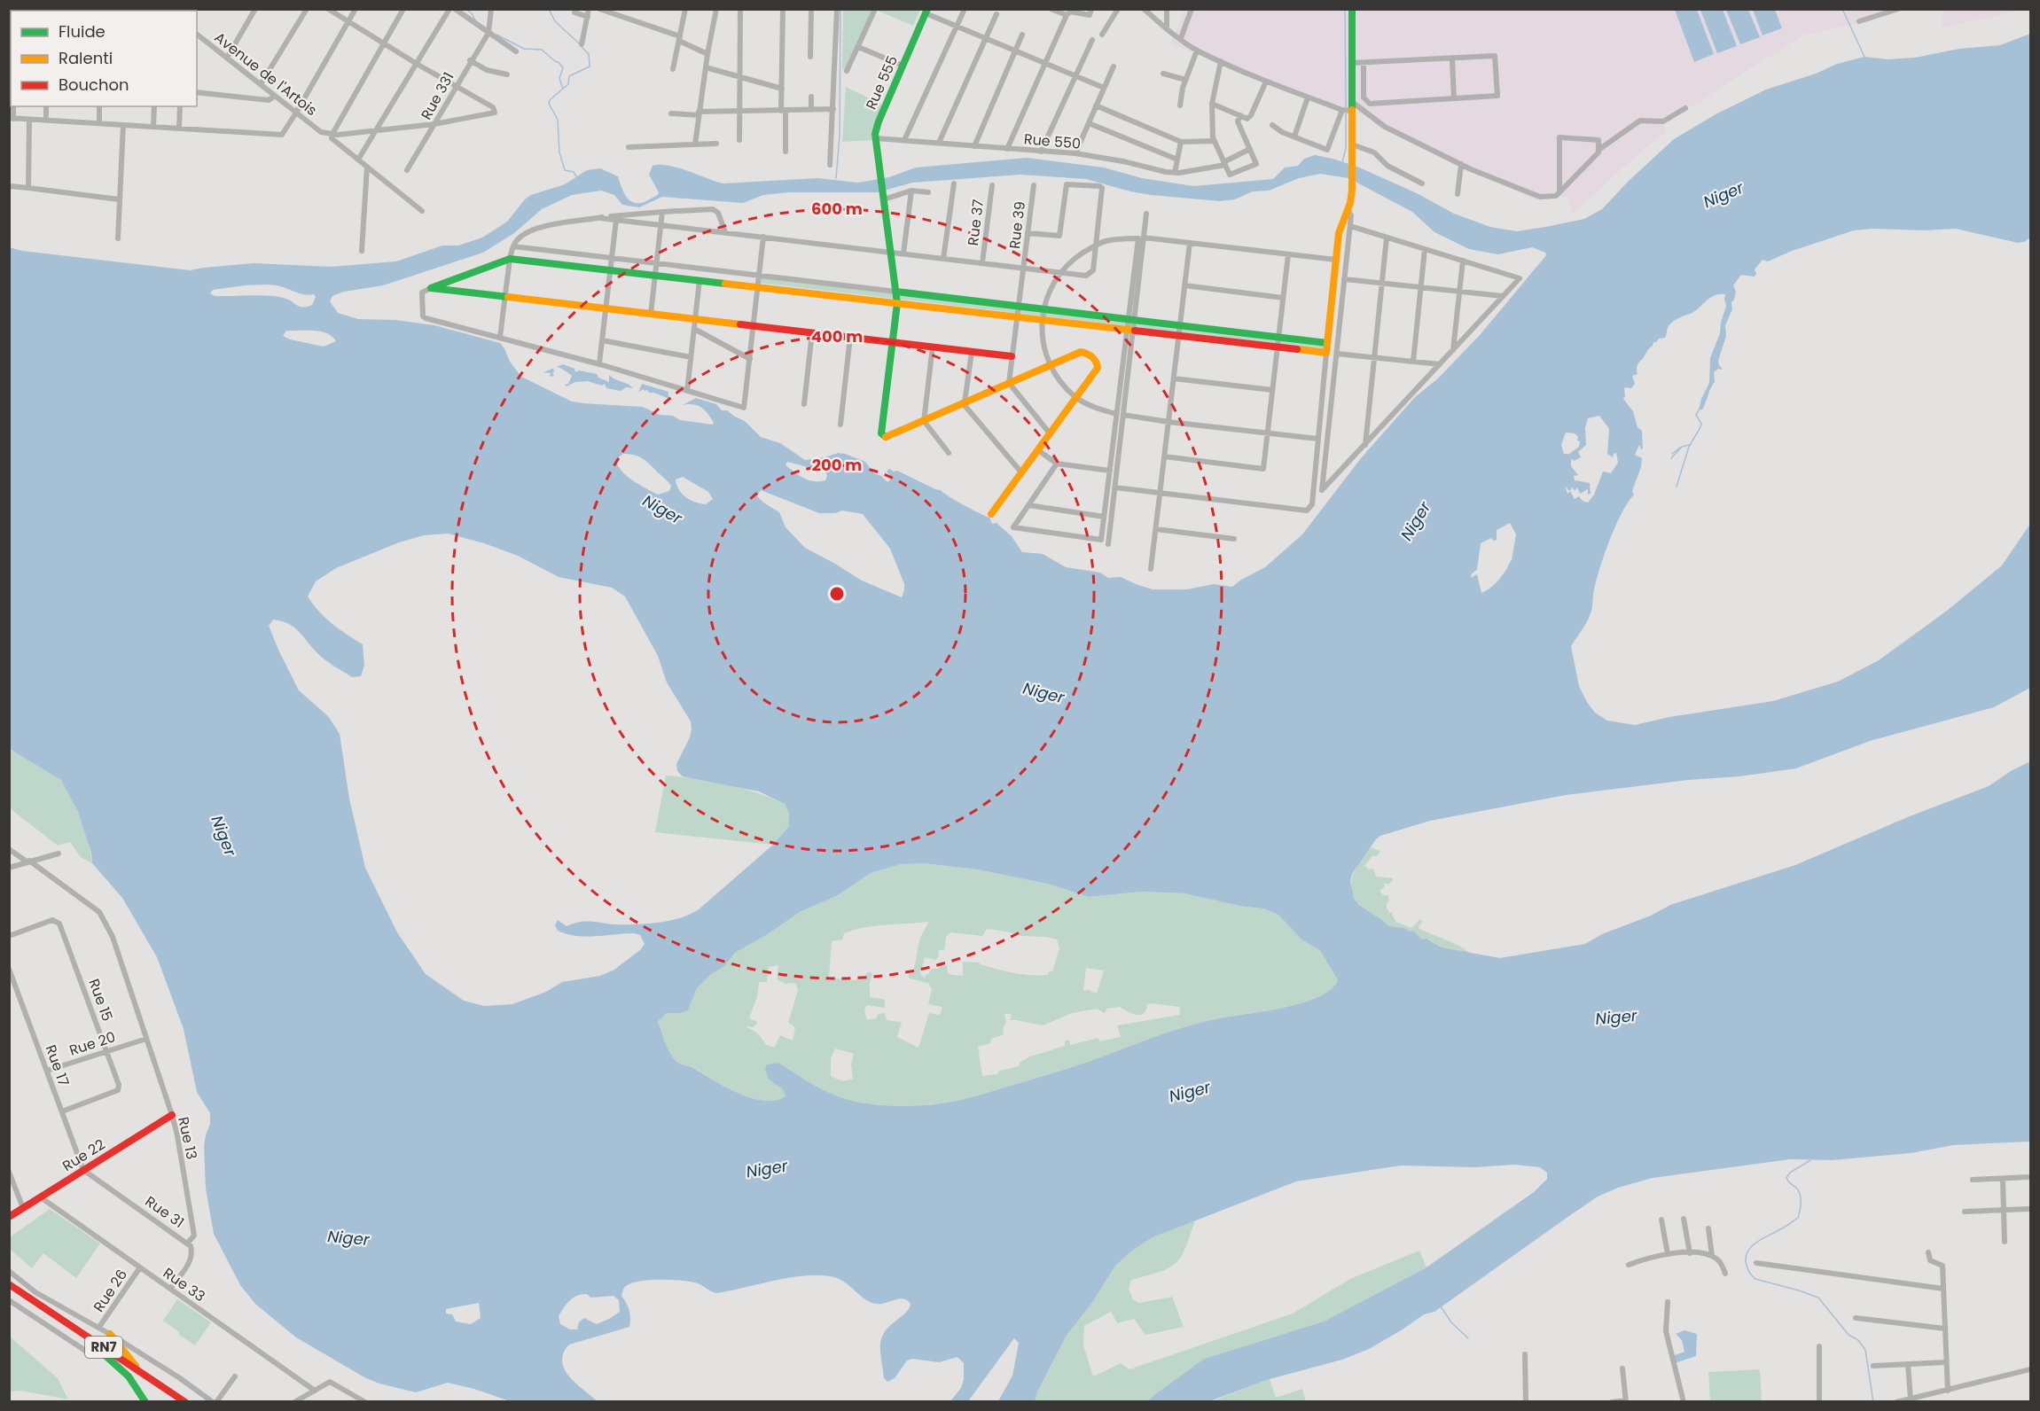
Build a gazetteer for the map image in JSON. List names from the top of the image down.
{
  "streets": {
    "main road": ["Rue 555", "Rue 22", "RN7"],
    "street": [
      "Avenue de l'Artois",
      "Rue 331",
      "Rue 550",
      "Rue 37",
      "Rue 39",
      "Rue 15",
      "Rue 20",
      "Rue 17",
      "Rue 13",
      "Rue 31",
      "Rue 33",
      "Rue 26"
    ]
  },
  "crossings": [
    ["Rue 555", "Rue 550"],
    ["Rue 15", "Rue 20"],
    ["Rue 15", "Rue 17"],
    ["Rue 20", "Rue 17"],
    ["Rue 20", "Rue 13"],
    ["Rue 17", "Rue 22"],
    ["Rue 17", "Rue 31"],
    ["Rue 13", "Rue 22"],
    ["Rue 13", "Rue 31"],
    ["Rue 22", "Rue 31"],
    ["Rue 22", "Rue 33"],
    ["Rue 31", "Rue 33"],
    ["Rue 33", "Rue 26"]
  ],
  "water": ["Niger"],
  "legend": ["Fluide", "Ralenti", "Bouchon"],
  "rings": ["600 m", "400 m", "200 m"]
}
